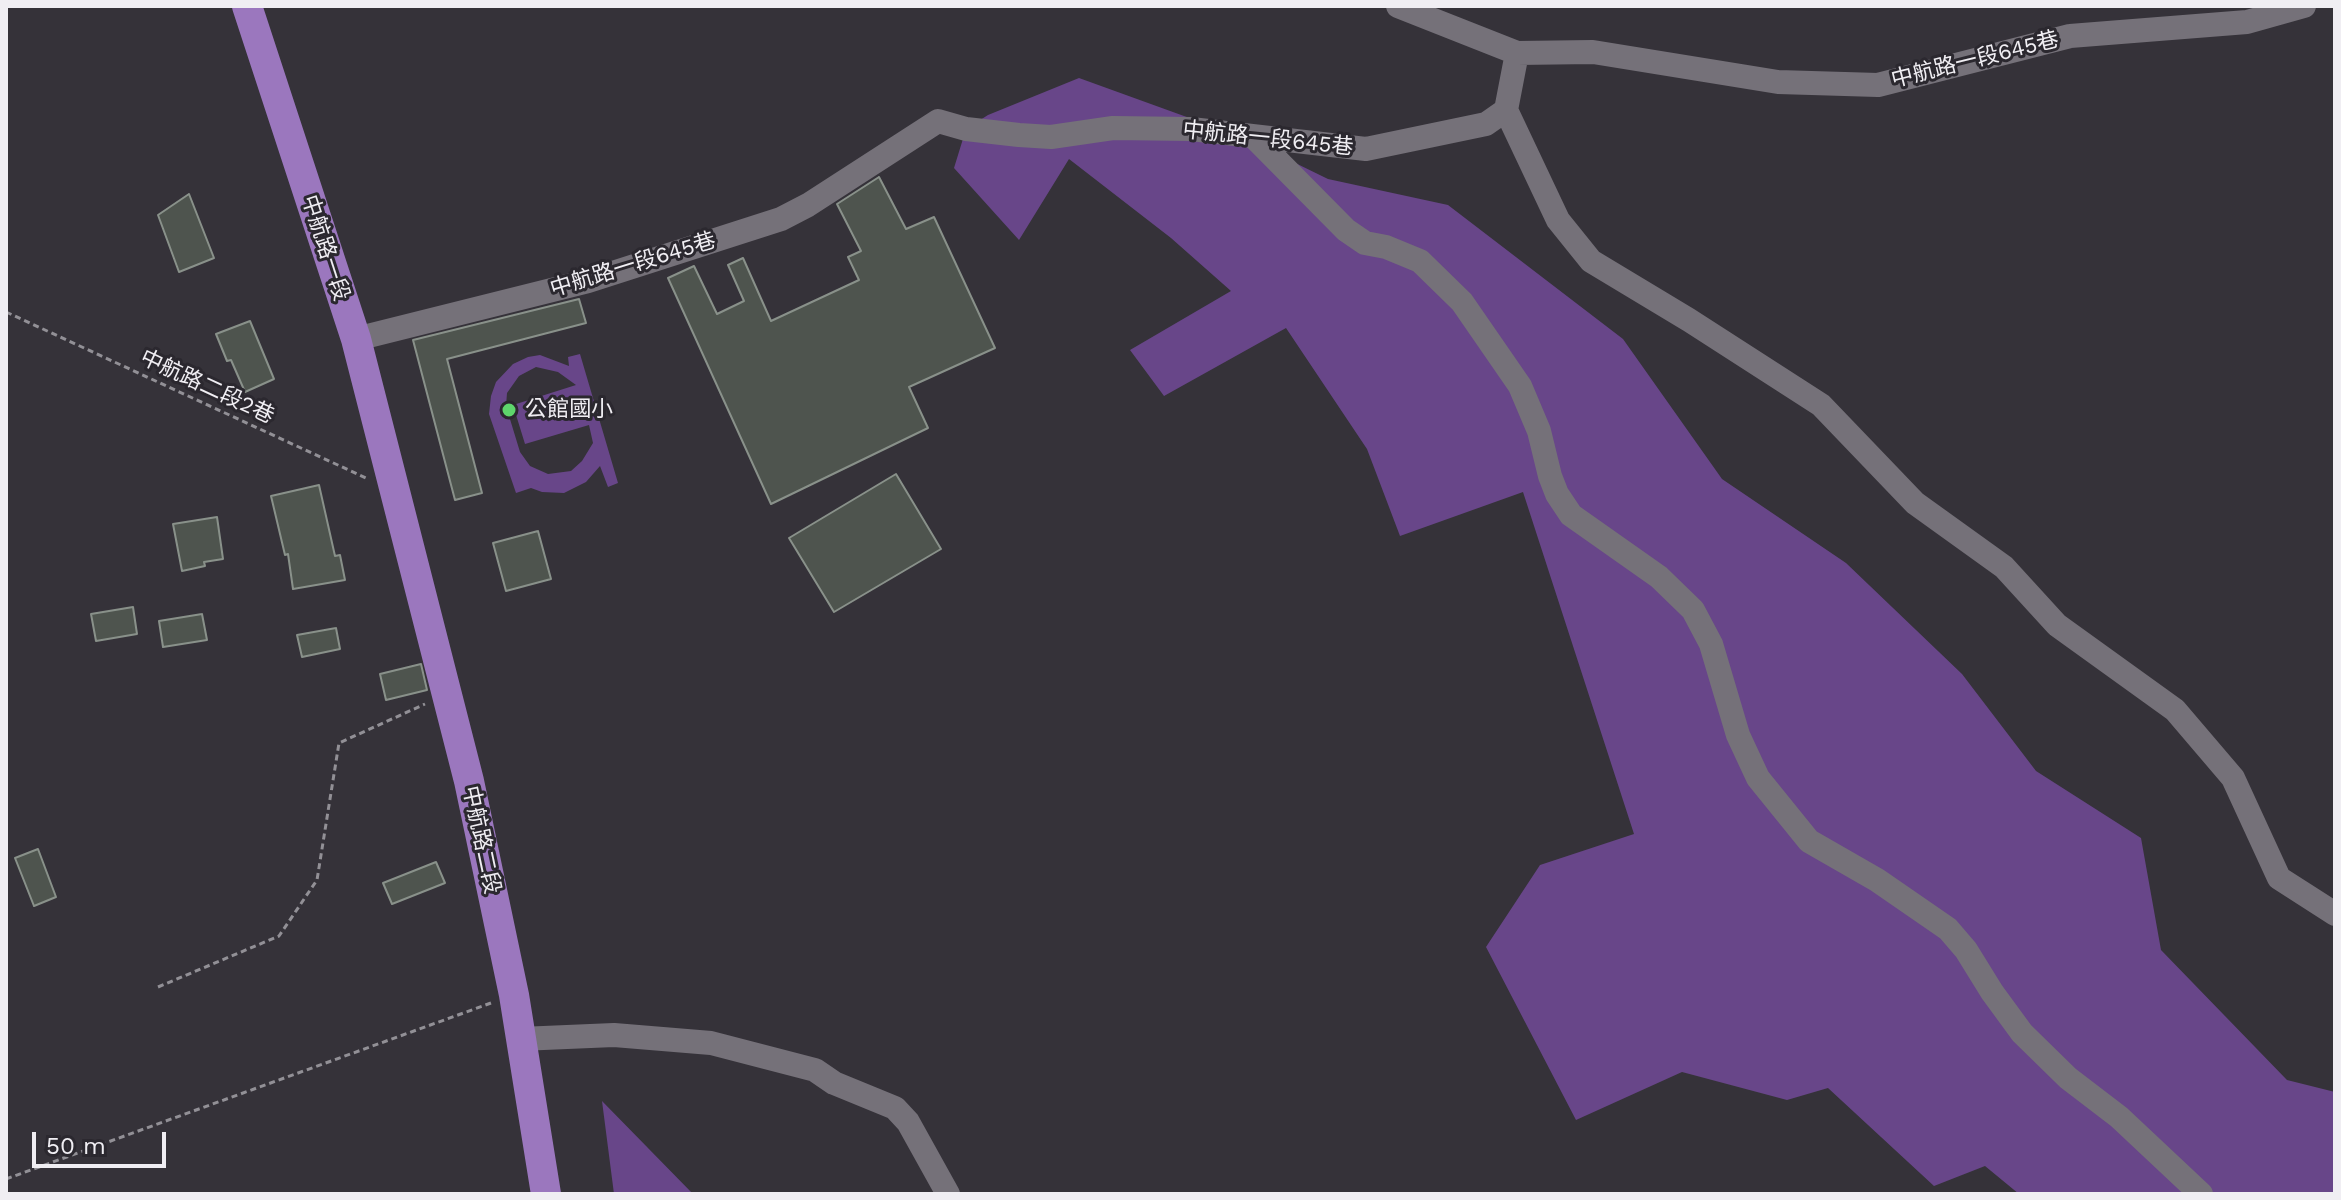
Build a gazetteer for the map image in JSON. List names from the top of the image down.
{
  "streets": {
    "main road": ["中航路一段", "中航路二段"],
    "lane": ["中航路一段645巷"],
    "path": ["中航路二段2巷"]
  },
  "crossings": [
    ["中航路一段645巷", "中航路一段"],
    ["中航路一段", "中航路二段2巷"],
    ["中航路一段", "中航路二段"],
    ["中航路二段2巷", "中航路二段"]
  ],
  "places": ["公館國小"],
  "scale_bar": "50 m"
}
